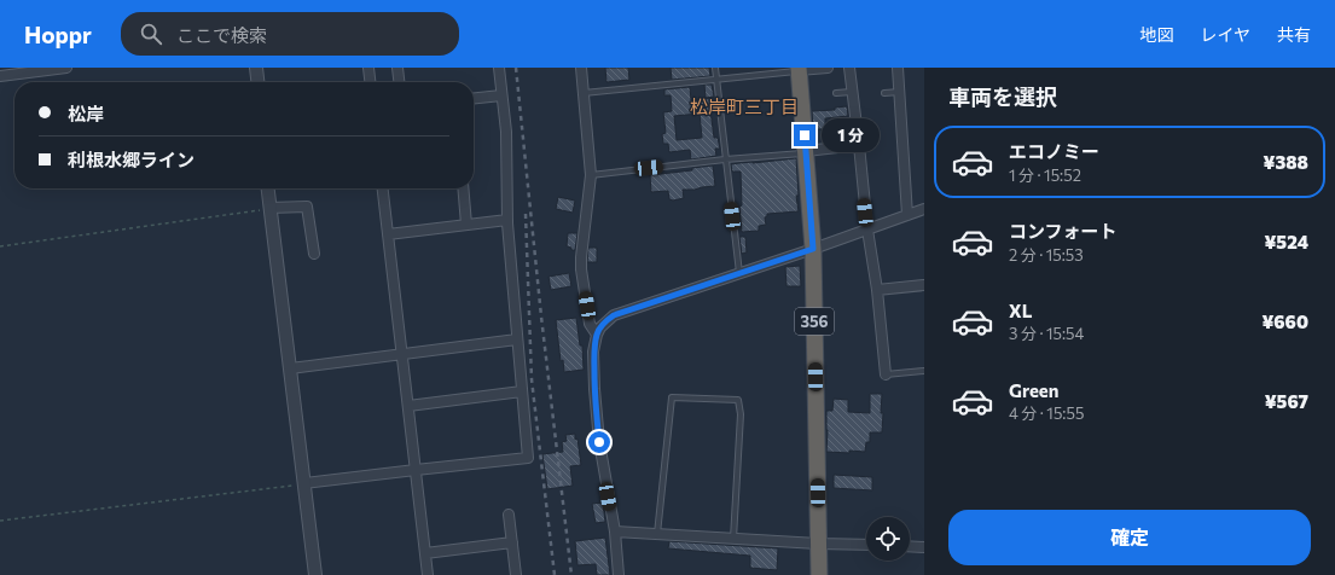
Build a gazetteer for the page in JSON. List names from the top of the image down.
{
  "streets": {
    "highway": ["356"]
  },
  "districts": ["松岸町三丁目"],
  "page": {
    "header": "Hoppr",
    "search": "ここで検索",
    "nav": ["地図", "レイヤ", "共有"],
    "heading": "車両を選択",
    "banner": ["松岸", "利根水郷ライン"],
    "bubble": "1 分",
    "list": [
      {
        "name": "エコノミー",
        "note": "1 分 · 15:52",
        "value": "¥388"
      },
      {
        "name": "コンフォート",
        "note": "2 分 · 15:53",
        "value": "¥524"
      },
      {
        "name": "XL",
        "note": "3 分 · 15:54",
        "value": "¥660"
      },
      {
        "name": "Green",
        "note": "4 分 · 15:55",
        "value": "¥567"
      }
    ],
    "buttons": "確定"
  }
}
